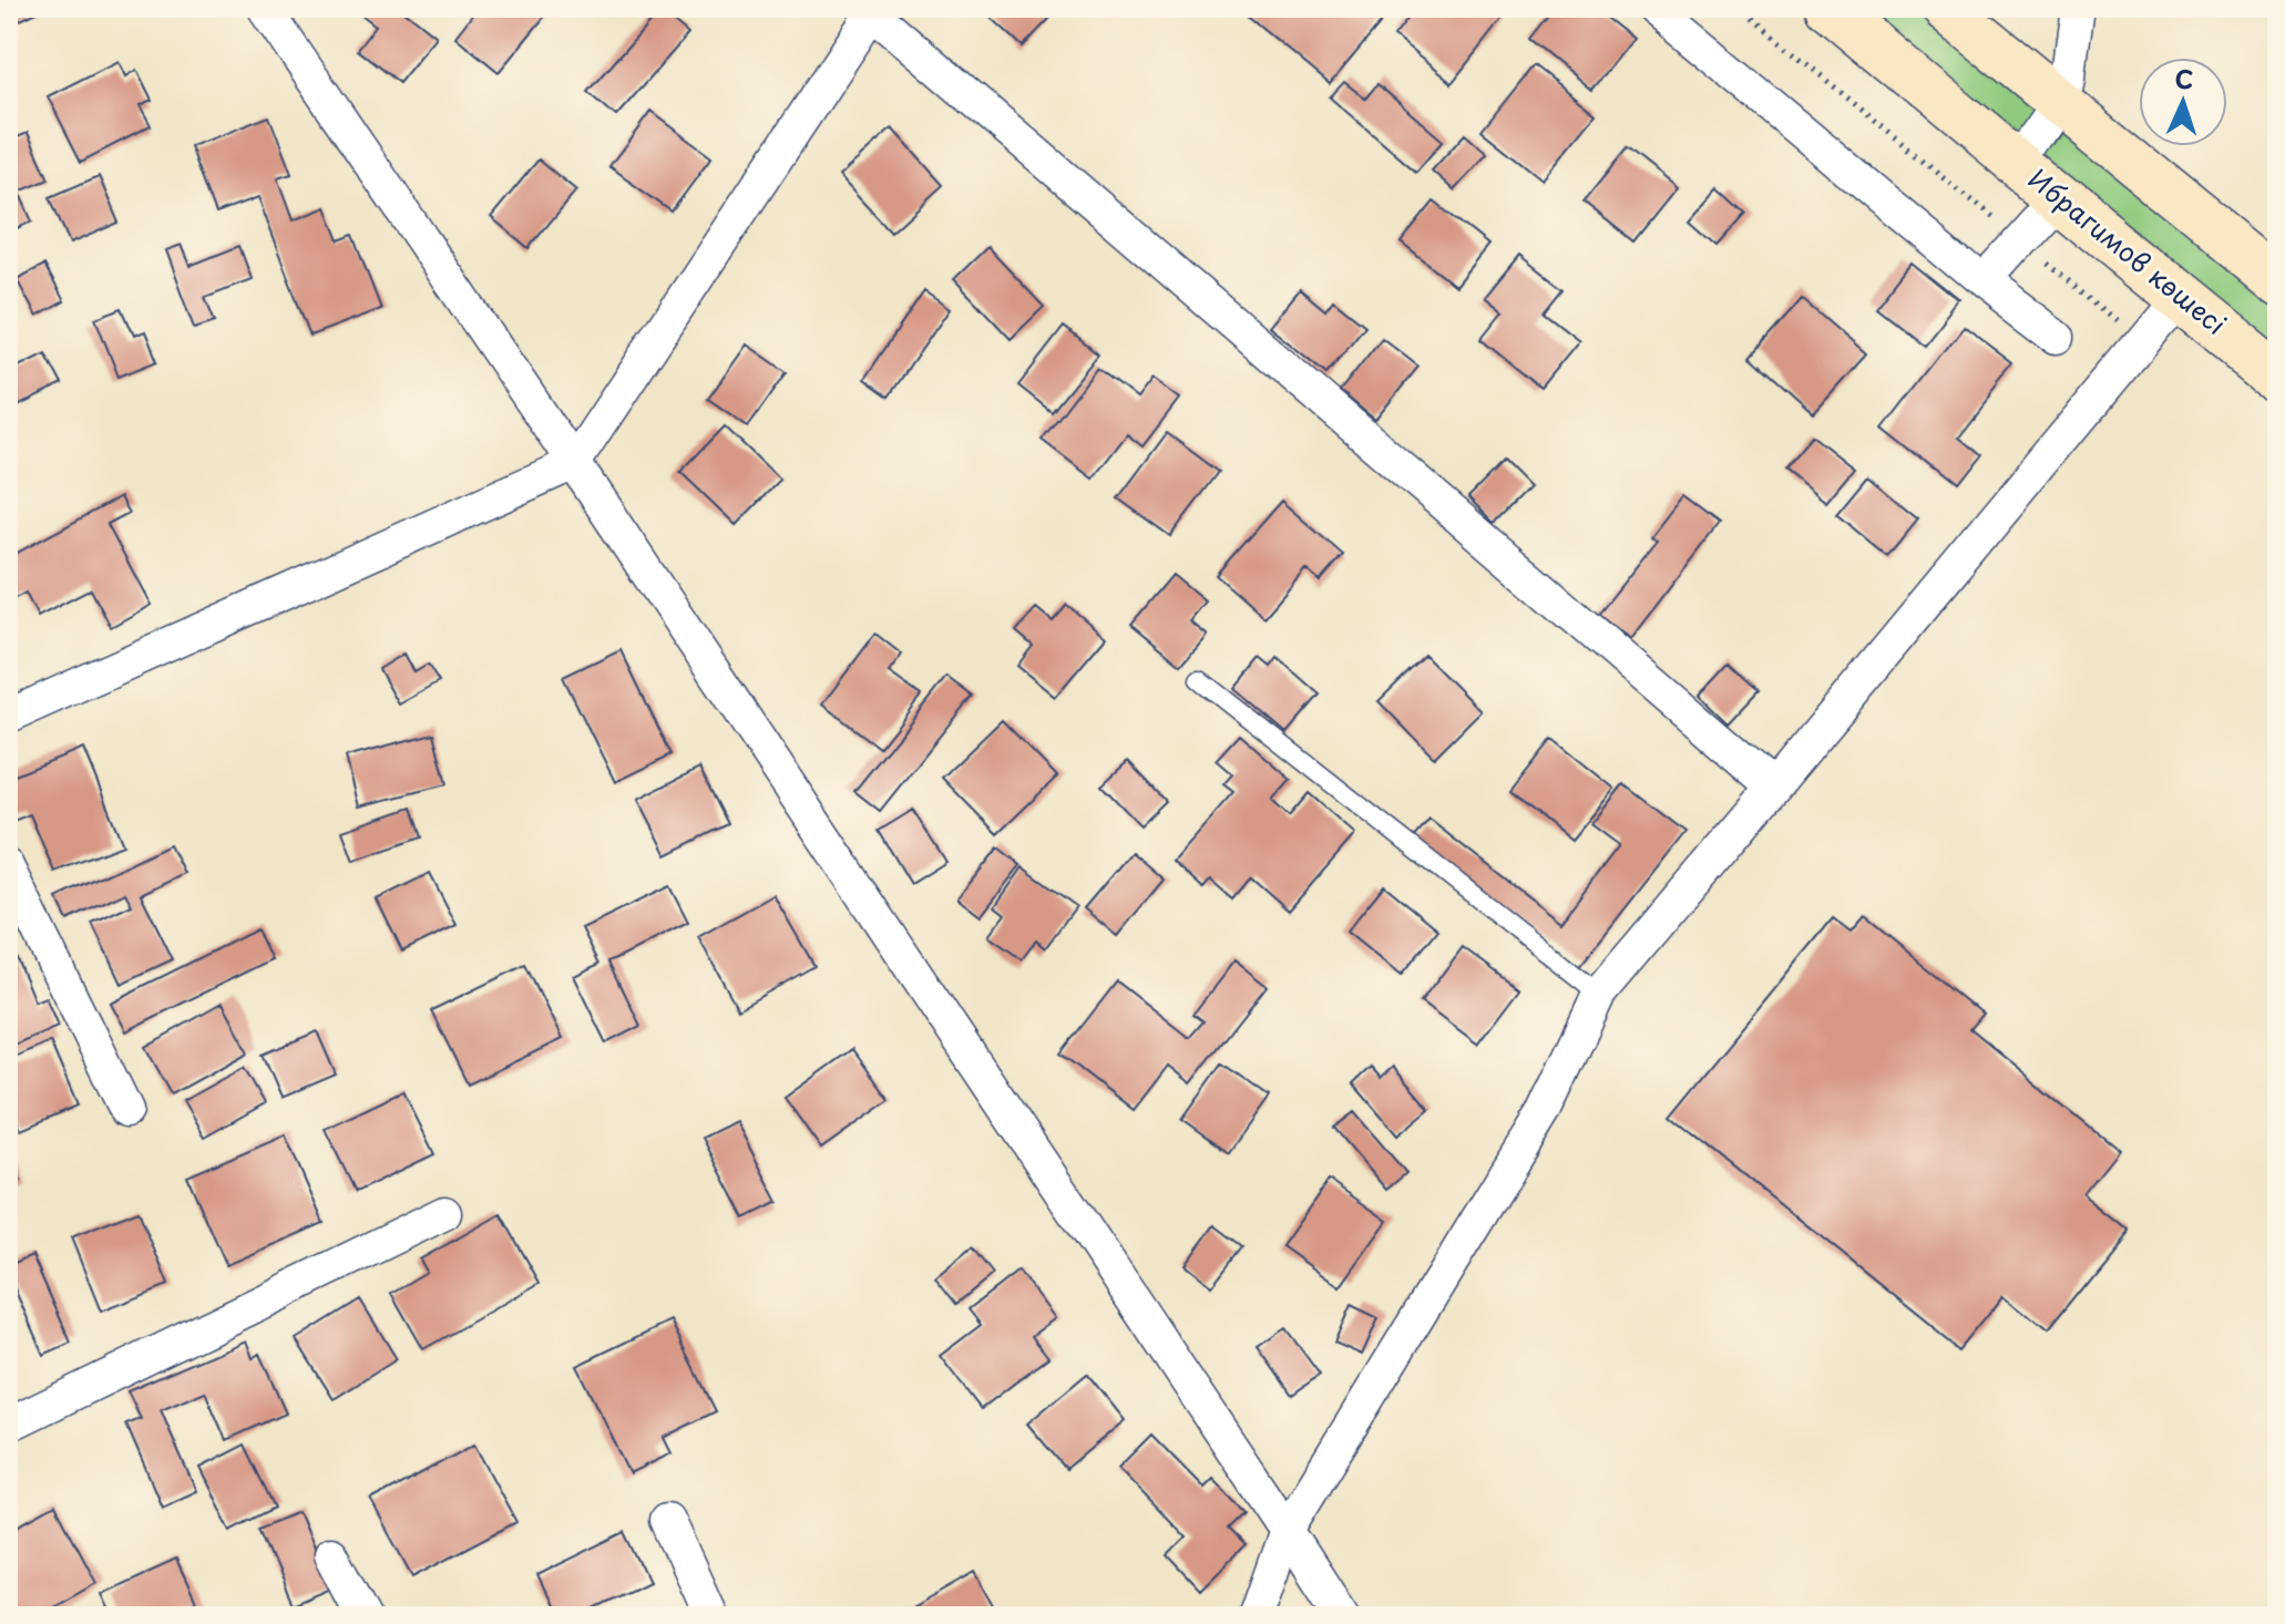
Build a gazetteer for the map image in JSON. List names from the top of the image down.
{
  "streets": {
    "street": ["Ибрагимов көшесі"]
  },
  "north": "top"
}
